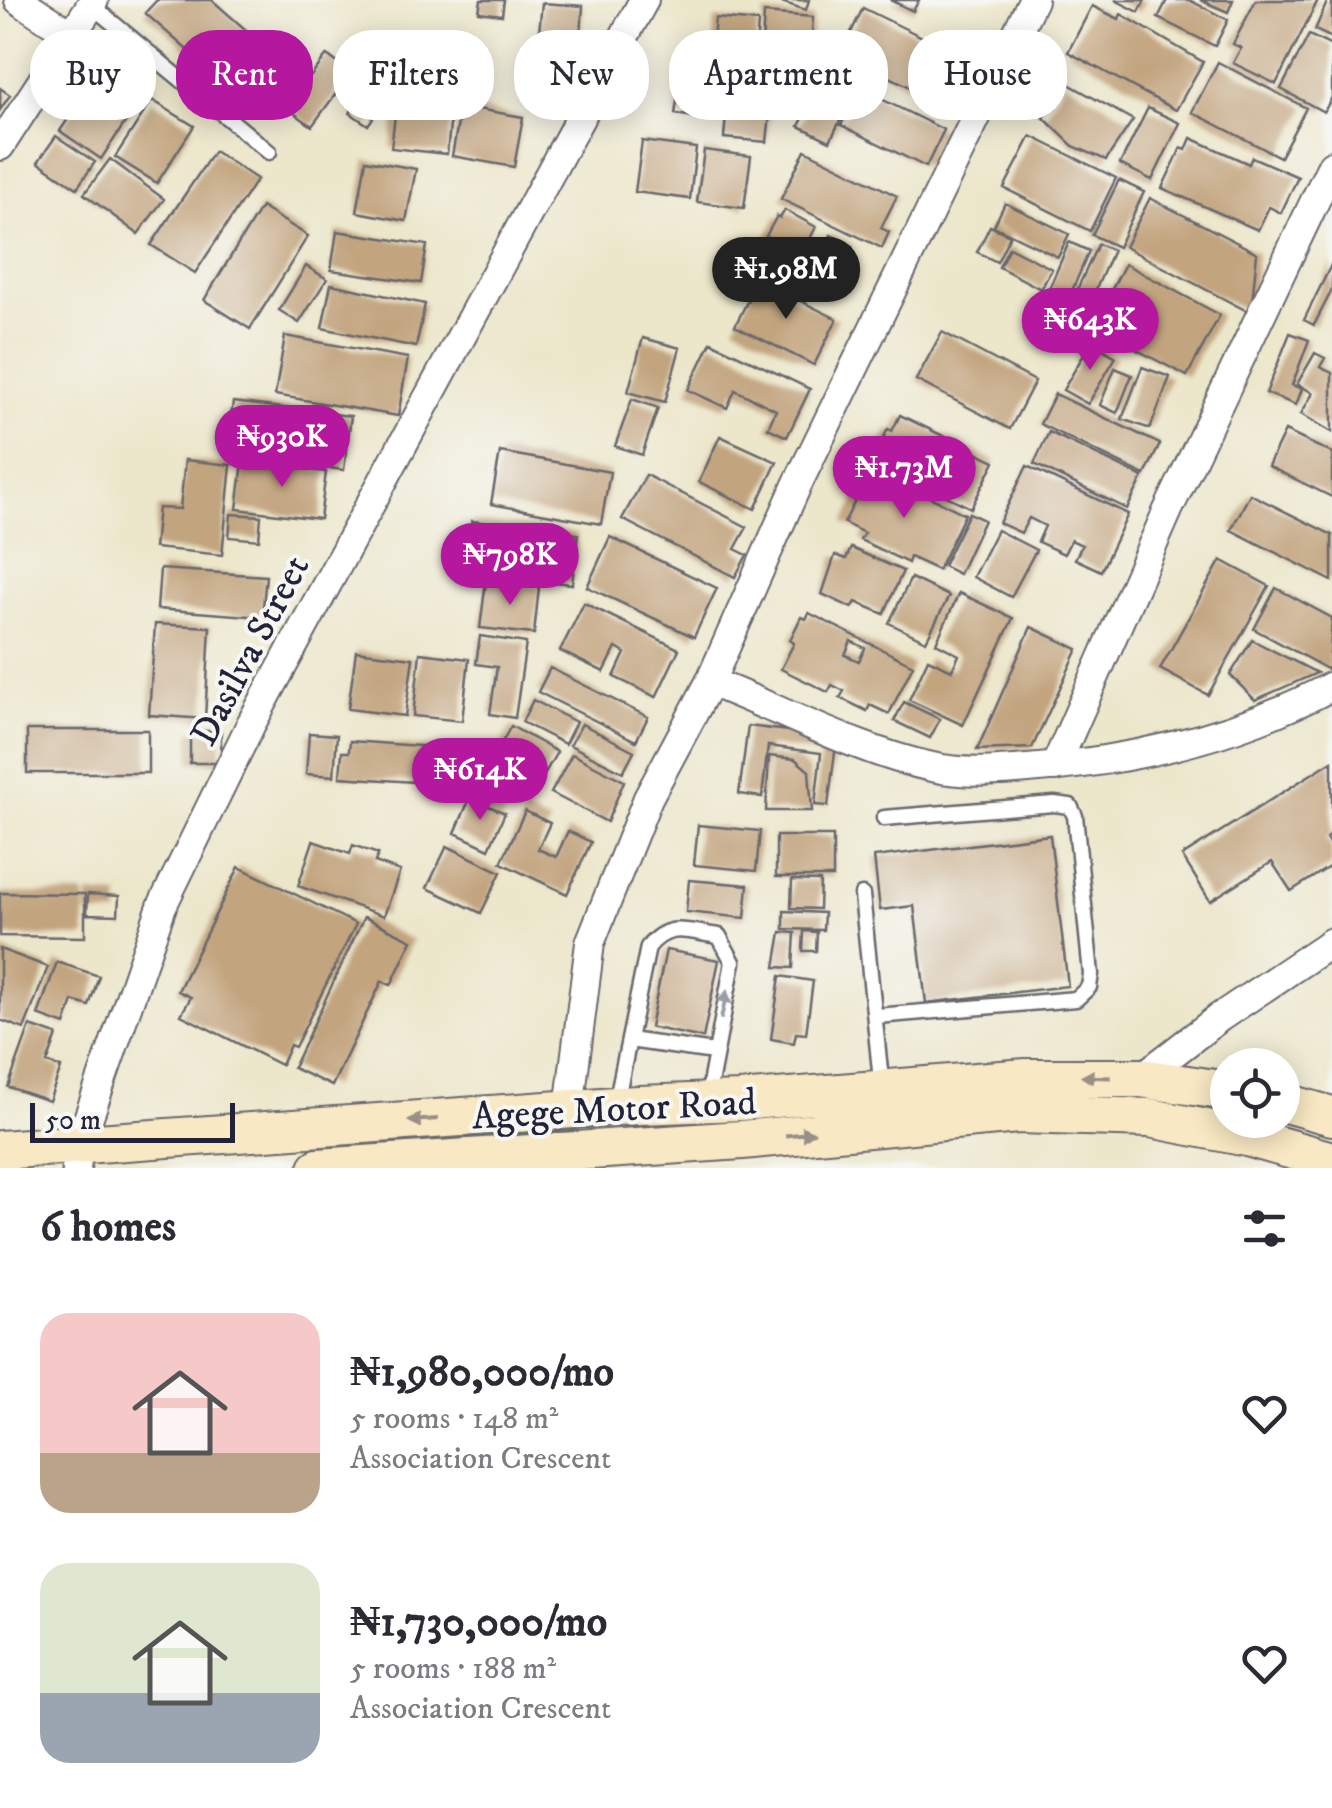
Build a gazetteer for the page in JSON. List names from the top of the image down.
{
  "streets": {
    "main road": ["Agege Motor Road"],
    "street": ["Dasilva Street"]
  },
  "crossings": [
    ["Dasilva Street", "Agege Motor Road"]
  ],
  "scale_bar": "50 m",
  "page": {
    "chip": [
      "Buy",
      "Rent",
      "Filters",
      "New",
      "Apartment",
      "House"
    ],
    "price": [
      "₦1.98M",
      "₦643K",
      "₦930K",
      "₦1.73M",
      "₦798K",
      "₦614K"
    ],
    "scale": "50 m",
    "heading": "6 homes",
    "list": [
      {
        "name": "₦1,980,000/mo",
        "note": "5 rooms · 148 m² · Association Crescent"
      },
      {
        "name": "₦1,730,000/mo",
        "note": "5 rooms · 188 m² · Association Crescent"
      }
    ]
  }
}
